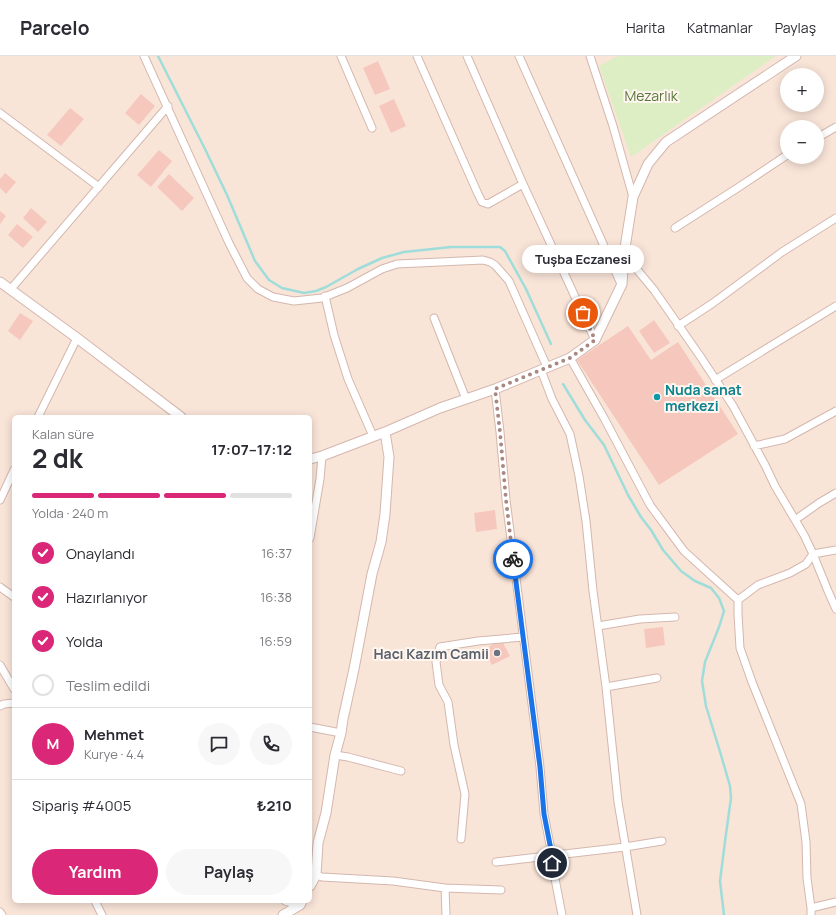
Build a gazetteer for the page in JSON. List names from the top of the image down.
{
  "parks": ["Mezarlık"],
  "places": ["Tuşba Eczanesi", "Nuda sanat merkezi", "Hacı Kazım Camii"],
  "page": {
    "header": "Parcelo",
    "nav": ["Harita", "Katmanlar", "Paylaş"],
    "map_buttons": ["+", "−"],
    "bubble": "Tuşba Eczanesi",
    "heading": ["2 dk", "Kalan süre", "17:07–17:12"],
    "panel": [
      "Mehmet",
      "Kurye · 4.4",
      "Sipariş #4005",
      "₺210"
    ],
    "bar": "Yolda · 240 m",
    "list": [
      ["Onaylandı", "16:37"],
      ["Hazırlanıyor", "16:38"],
      ["Yolda", "16:59"],
      "Teslim edildi"
    ],
    "round": "M",
    "buttons": ["Yardım", "Paylaş"]
  }
}
